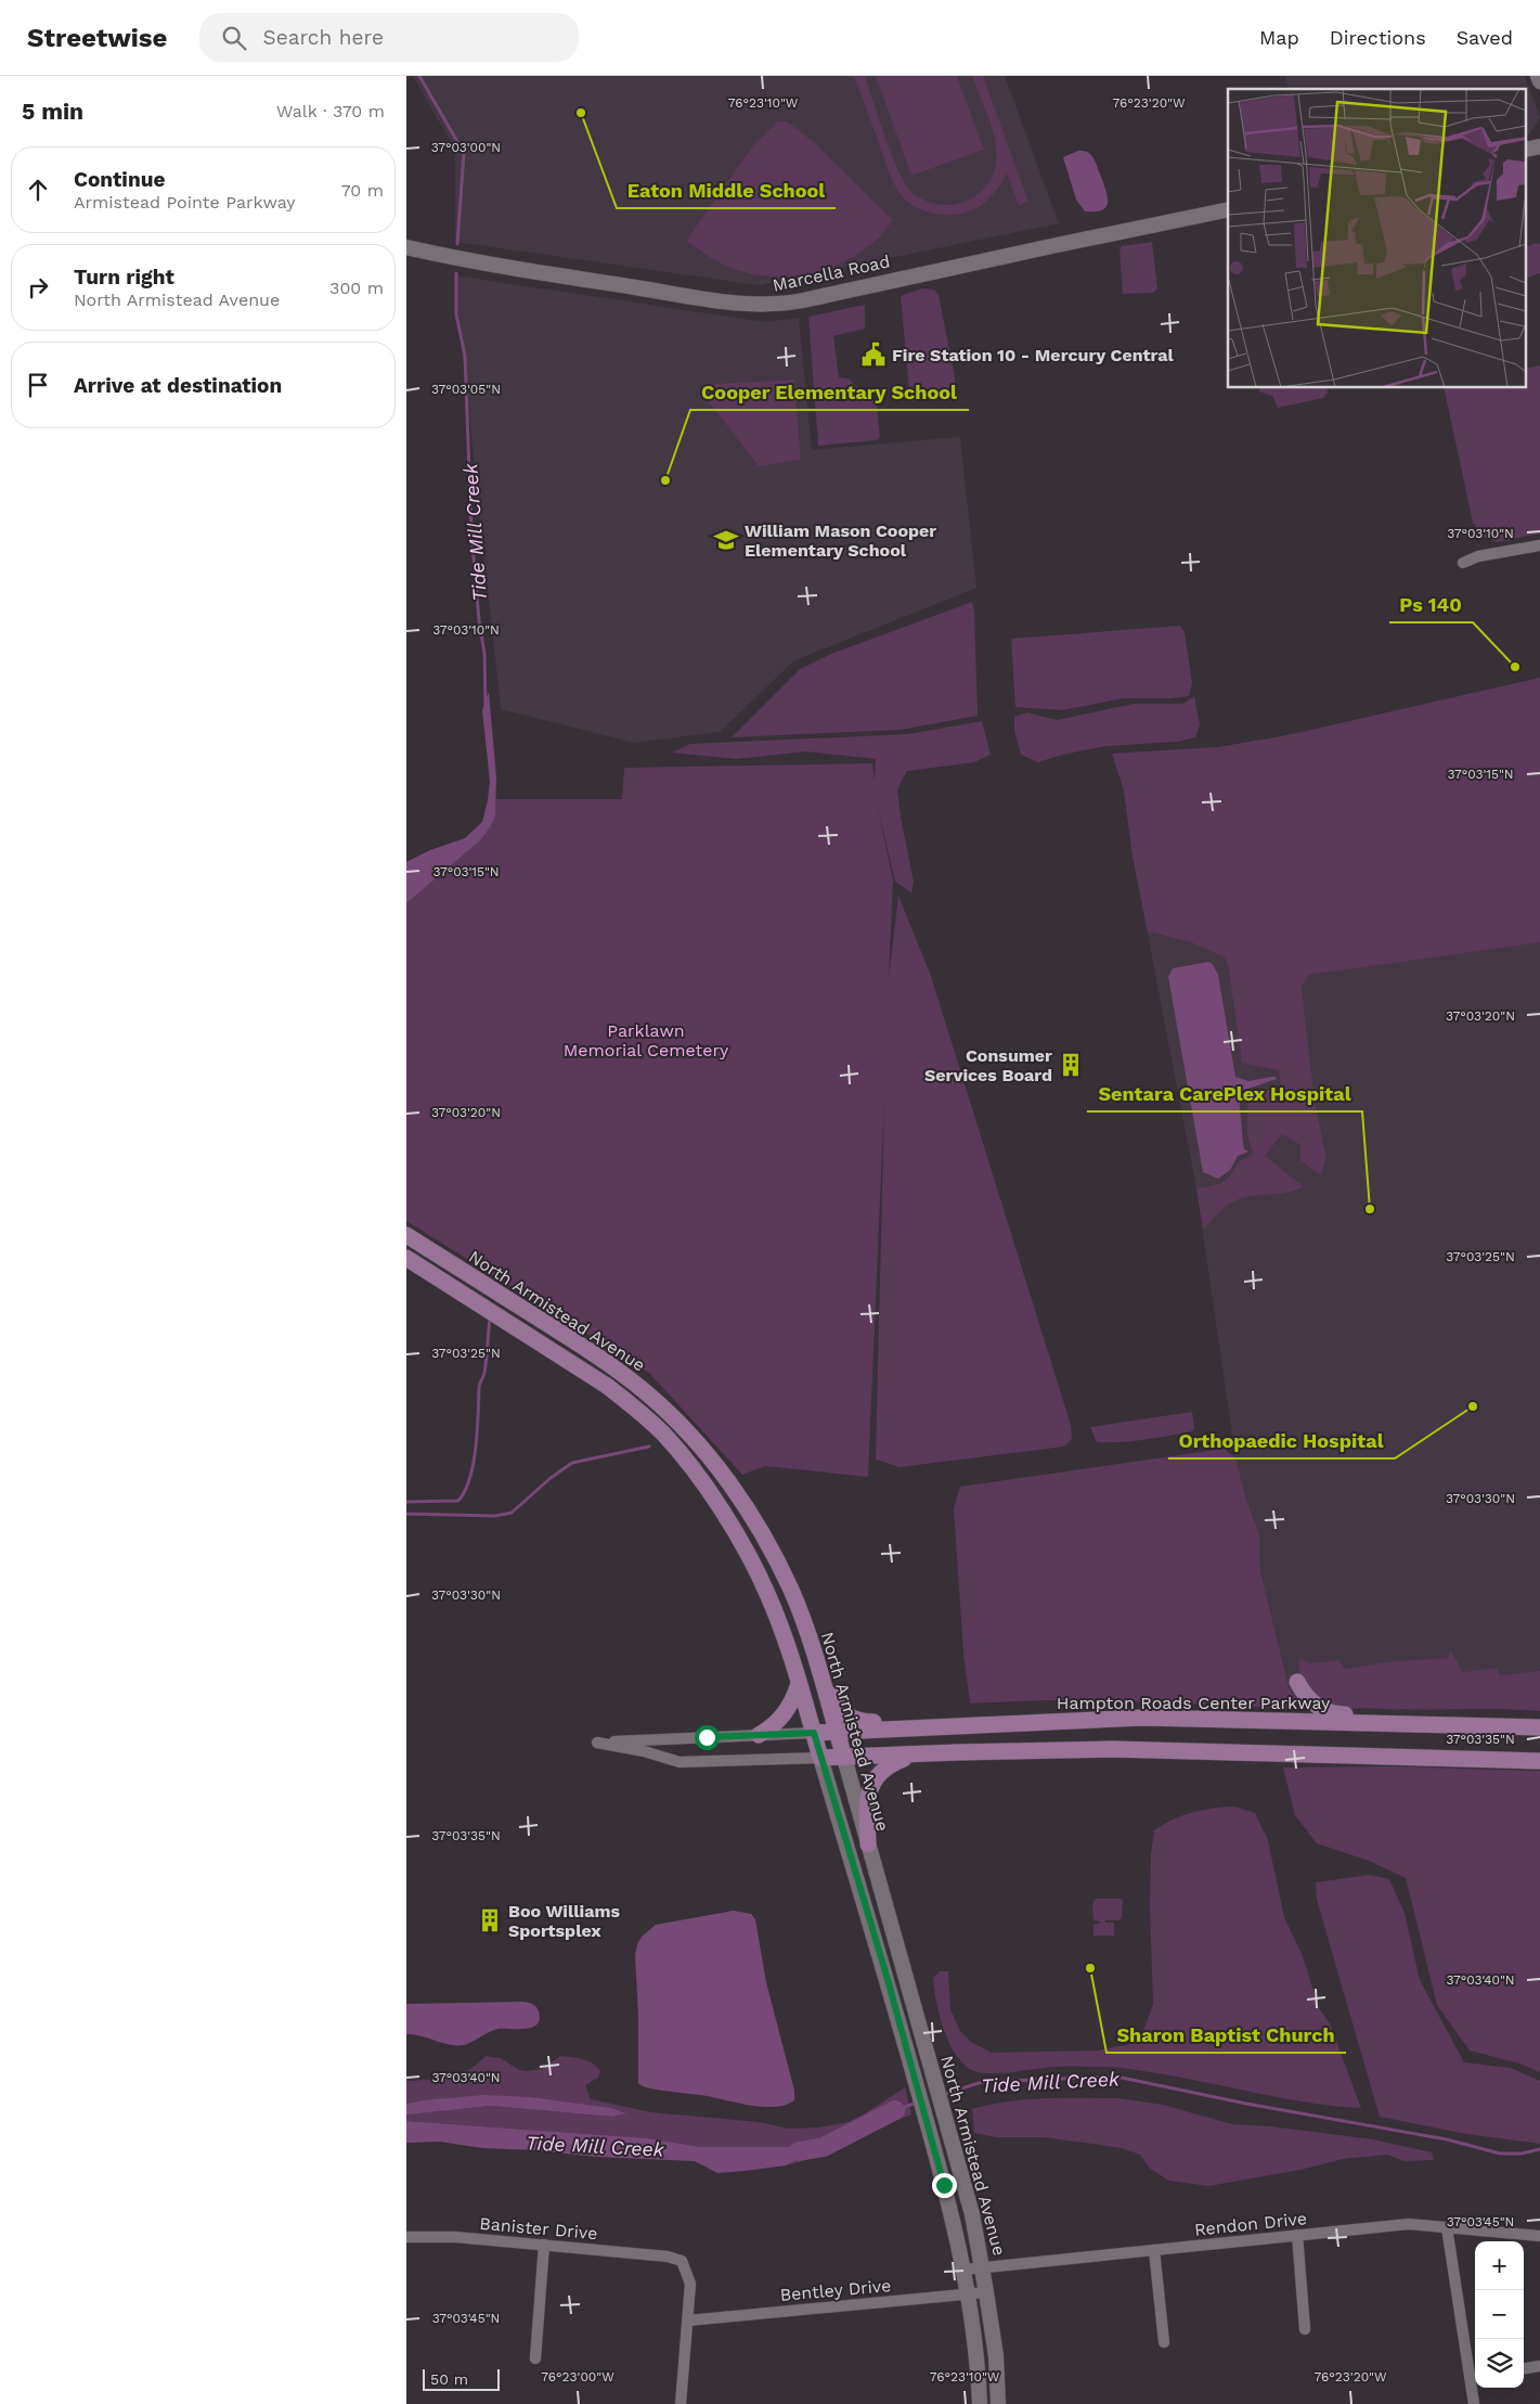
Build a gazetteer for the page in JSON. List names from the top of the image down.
{
  "streets": {
    "main road": ["Marcella Road", "North Armistead Avenue", "Hampton Roads Center Parkway"],
    "street": ["Rendon Drive", "Banister Drive", "Bentley Drive"]
  },
  "crossings": [
    ["North Armistead Avenue", "Hampton Roads Center Parkway"],
    ["North Armistead Avenue", "Rendon Drive"],
    ["North Armistead Avenue", "Bentley Drive"],
    ["Banister Drive", "Bentley Drive"]
  ],
  "water": ["Tide Mill Creek"],
  "parks": ["Parklawn Memorial Cemetery"],
  "places": {
    "other": [
      "Eaton Middle School",
      "Cooper Elementary School",
      "Ps 140",
      "Sentara CarePlex Hospital",
      "Orthopaedic Hospital",
      "Sharon Baptist Church"
    ],
    "public building": ["Fire Station 10 - Mercury Central"],
    "school or university": ["William Mason Cooper Elementary School"],
    "building": ["Consumer Services Board", "Boo Williams Sportsplex"]
  },
  "scale_bar": "50 m",
  "page": {
    "header": "Streetwise",
    "search": "Search here",
    "nav": ["Map", "Directions", "Saved"],
    "heading": ["5 min", "Walk · 370 m"],
    "list": [
      ["Continue", "Armistead Pointe Parkway", "70 m"],
      ["Turn right", "North Armistead Avenue", "300 m"],
      "Arrive at destination"
    ],
    "map_buttons": ["+", "−"],
    "scale": "50 m"
  },
  "coordinates": [
    "76°23'10\"W",
    "76°23'20\"W",
    "37°03'00\"N",
    "37°03'05\"N",
    "37°03'10\"N",
    "37°03'15\"N",
    "37°03'20\"N",
    "37°03'25\"N",
    "37°03'30\"N",
    "37°03'35\"N",
    "37°03'40\"N",
    "37°03'45\"N",
    "76°23'00\"W"
  ]
}
